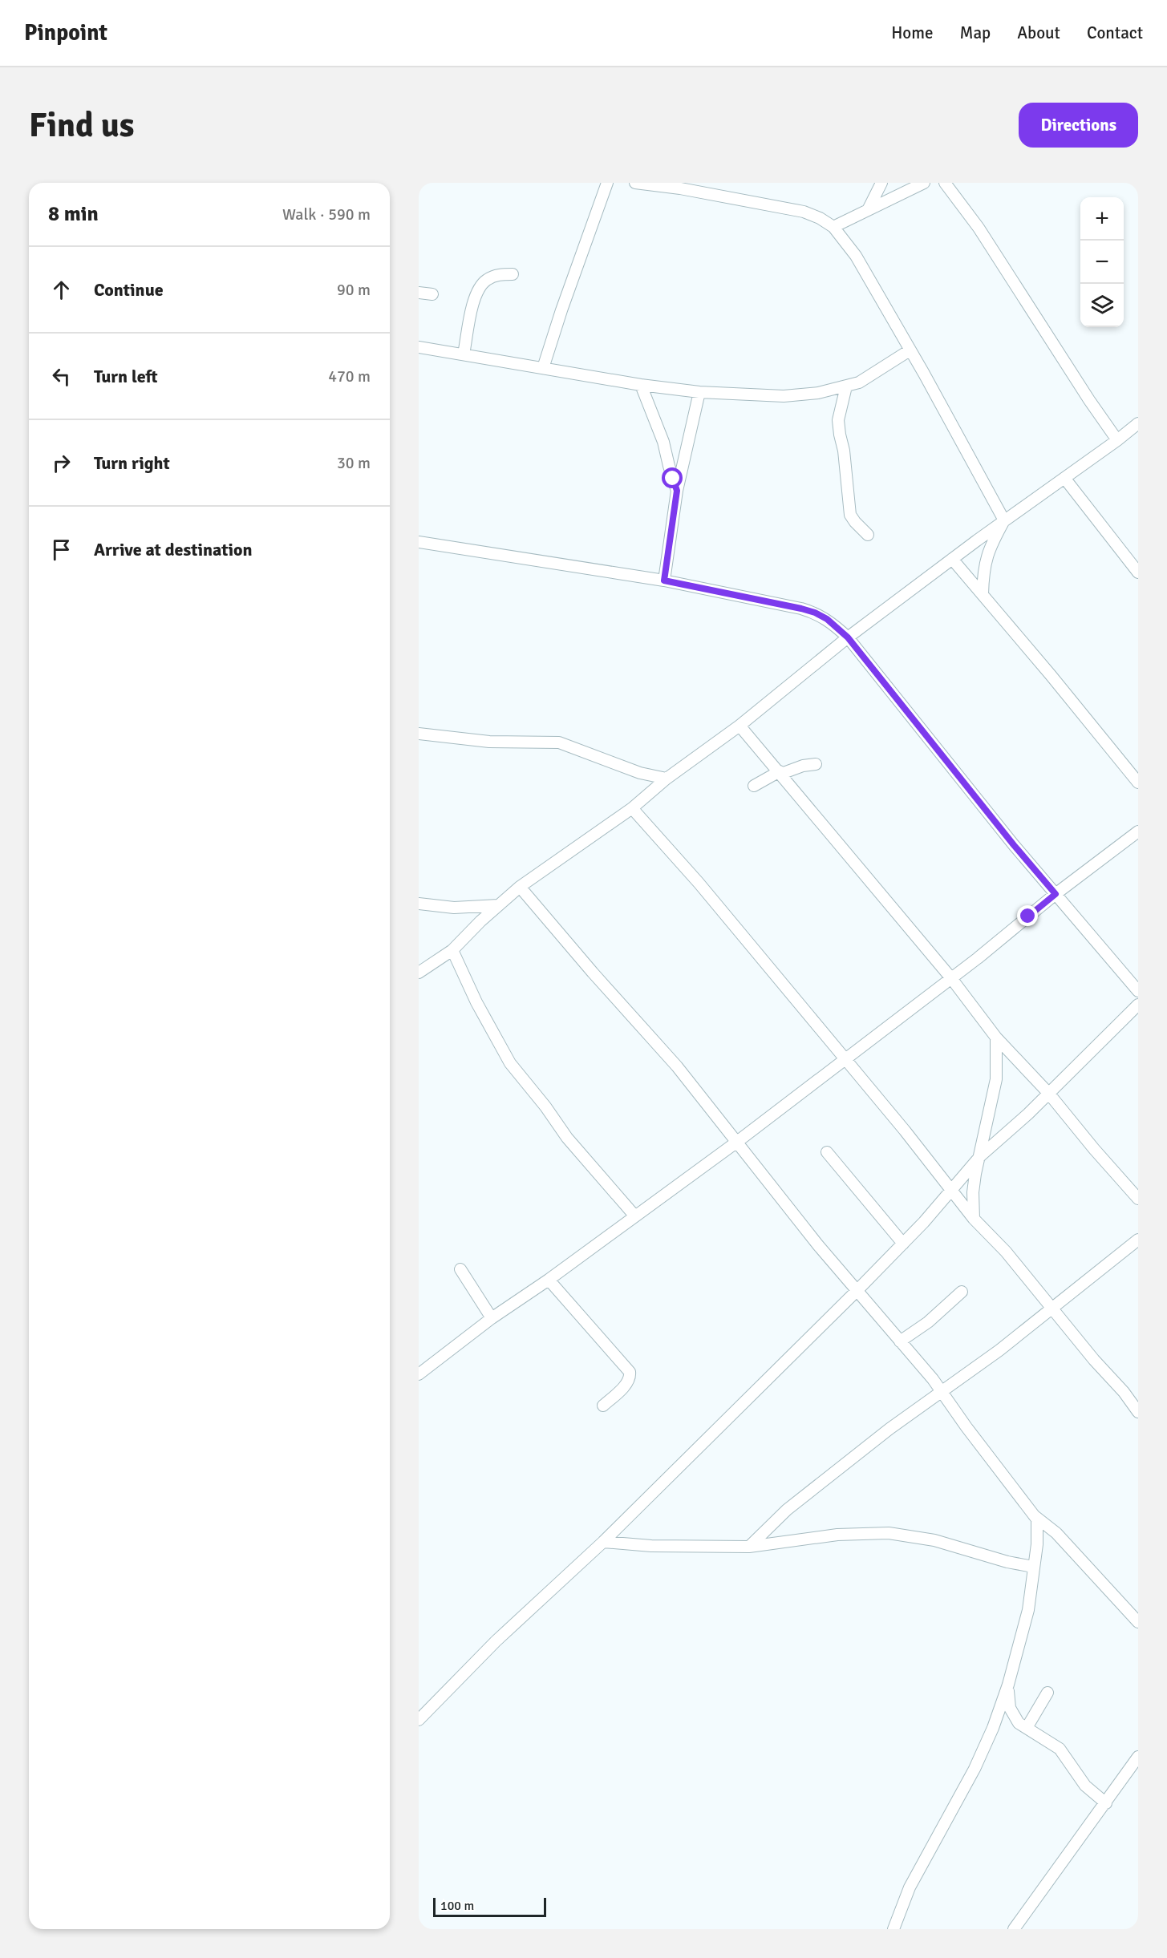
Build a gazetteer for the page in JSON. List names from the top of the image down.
{
  "scale_bar": "100 m",
  "page": {
    "header": "Pinpoint",
    "nav": [
      "Home",
      "Map",
      "About",
      "Contact"
    ],
    "buttons": "Directions",
    "title": "Find us",
    "heading": ["8 min", "Walk · 590 m"],
    "map_buttons": ["+", "−"],
    "list": [
      ["Continue", "90 m"],
      ["Turn left", "470 m"],
      ["Turn right", "30 m"],
      "Arrive at destination"
    ],
    "scale": "100 m"
  }
}
